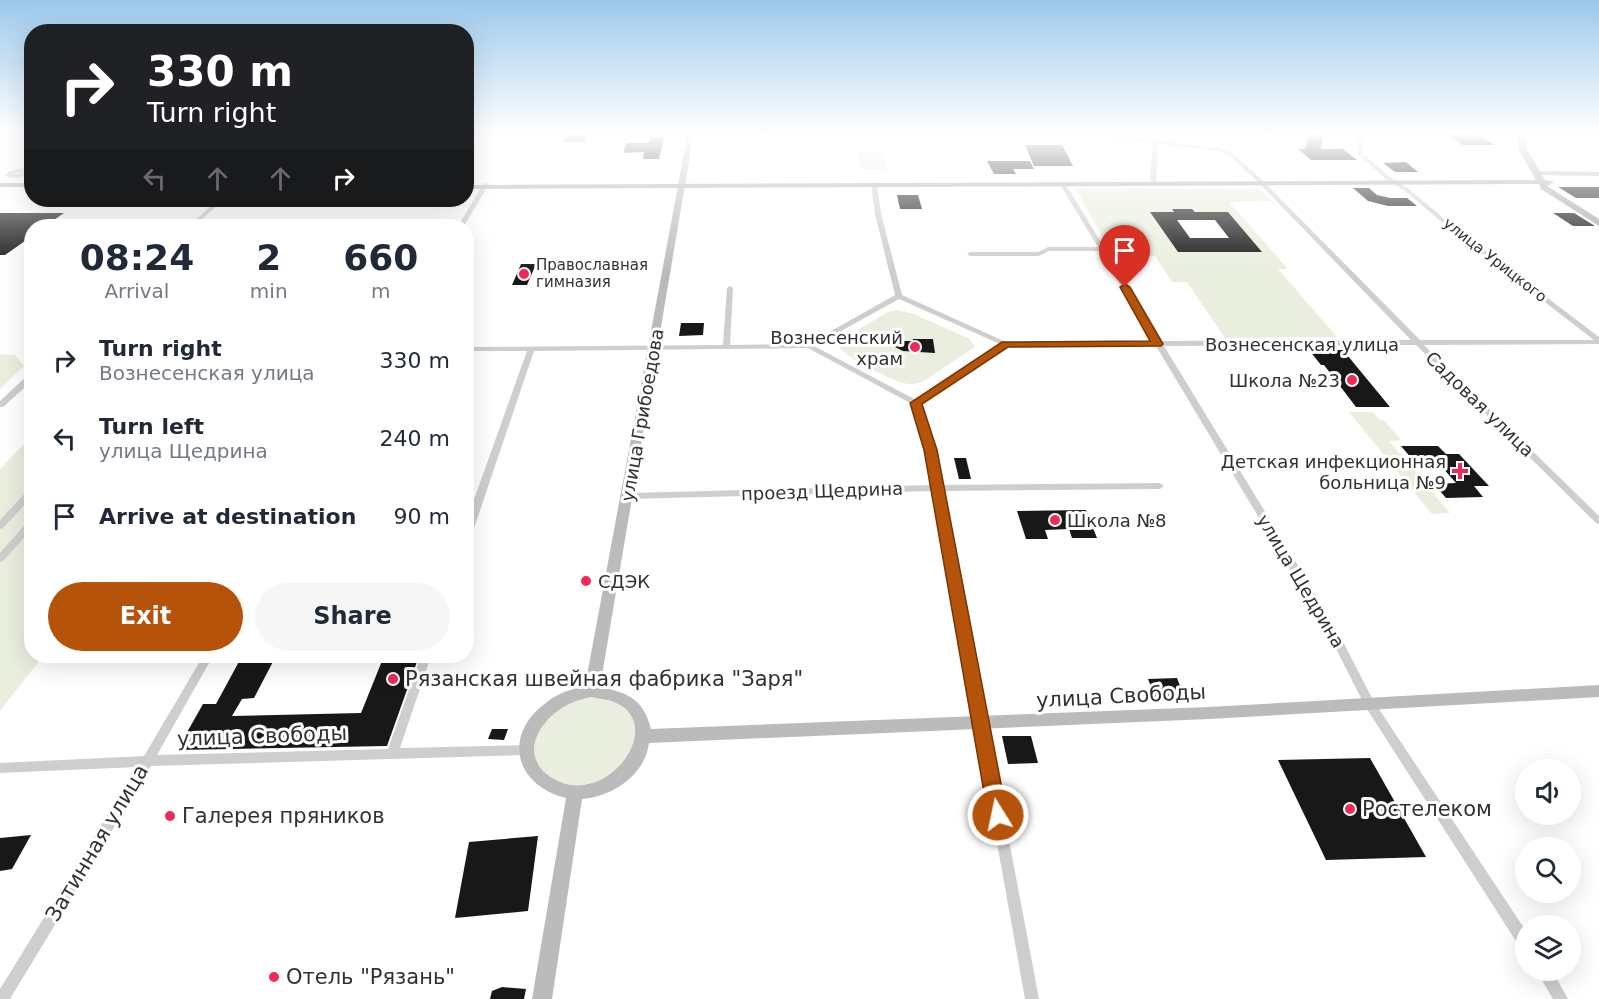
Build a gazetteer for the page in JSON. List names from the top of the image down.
{
  "streets": {
    "main road": ["улица Грибоедова", "улица Свободы"],
    "street": [
      "улица Урицкого",
      "Вознесенская улица",
      "Садовая улица",
      "проезд Щедрина",
      "улица Щедрина",
      "Затинная улица"
    ]
  },
  "crossings": [
    ["улица Урицкого", "Вознесенская улица"],
    ["Вознесенская улица", "Садовая улица"],
    ["Вознесенская улица", "улица Щедрина"],
    ["улица Грибоедова", "проезд Щедрина"],
    ["улица Грибоедова", "улица Свободы"],
    ["улица Щедрина", "улица Свободы"],
    ["улица Свободы", "Затинная улица"]
  ],
  "places": {
    "other": [
      "Православная гимназия",
      "Вознесенский храм",
      "Школа №23",
      "Школа №8",
      "СДЭК",
      "Рязанская швейная фабрика \"Заря\"",
      "Ростелеком",
      "Галерея пряников",
      "Отель \"Рязань\""
    ],
    "health": ["Детская инфекционная больница №9"]
  },
  "page": {
    "turn": ["330 m", "Turn right"],
    "eta": [
      "08:24",
      "Arrival",
      "2",
      "min",
      "660",
      "m"
    ],
    "list": [
      {
        "name": "Turn right",
        "note": "Вознесенская улица",
        "value": "330 m"
      },
      {
        "name": "Turn left",
        "note": "улица Щедрина",
        "value": "240 m"
      },
      {
        "name": "Arrive at destination",
        "value": "90 m"
      }
    ],
    "buttons": ["Exit", "Share"]
  }
}
